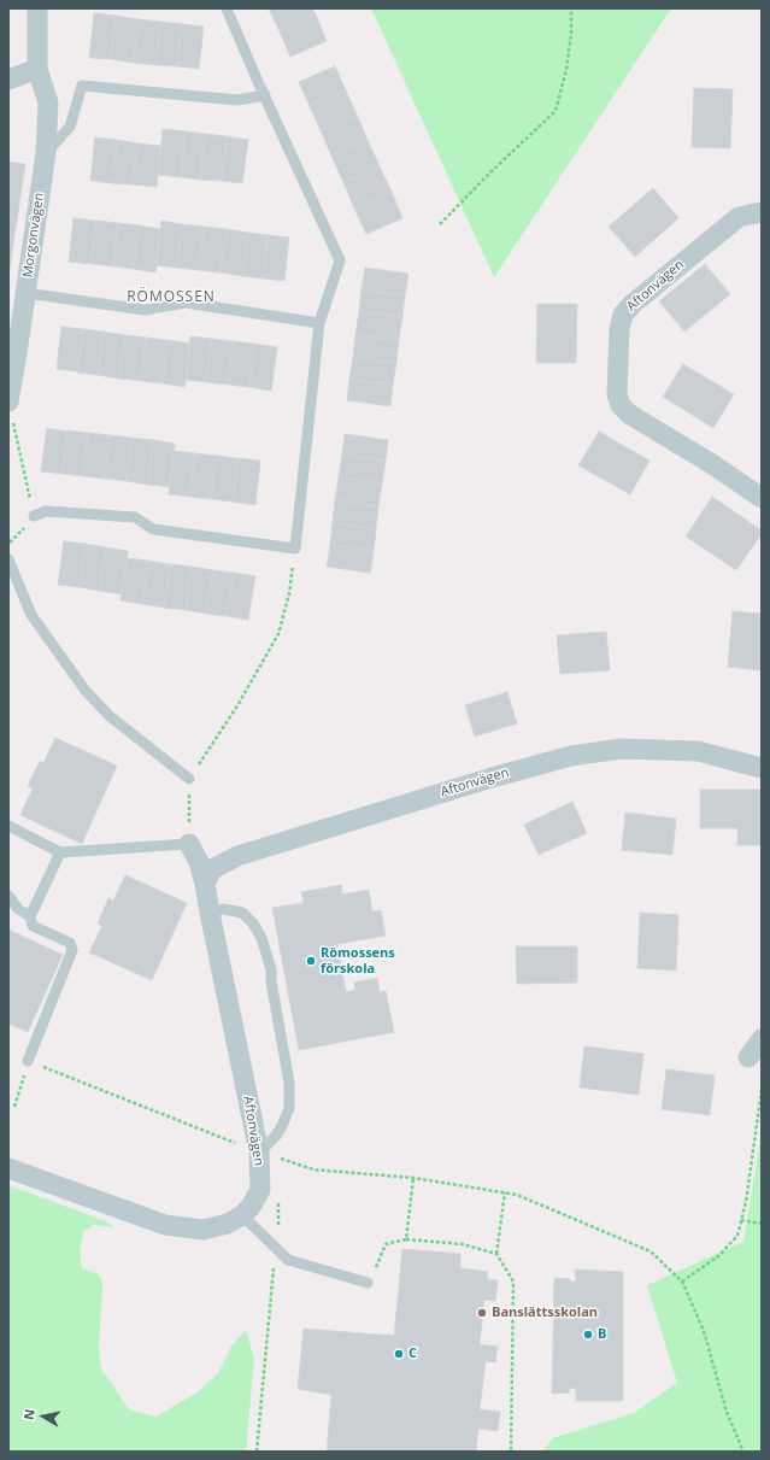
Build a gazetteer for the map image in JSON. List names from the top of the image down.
{
  "streets": {
    "street": ["Morgonvägen", "Aftonvägen"]
  },
  "districts": ["RÖMOSSEN"],
  "places": [
    "Römossens förskola",
    "Banslättsskolan",
    "B",
    "C"
  ],
  "north": "left"
}
